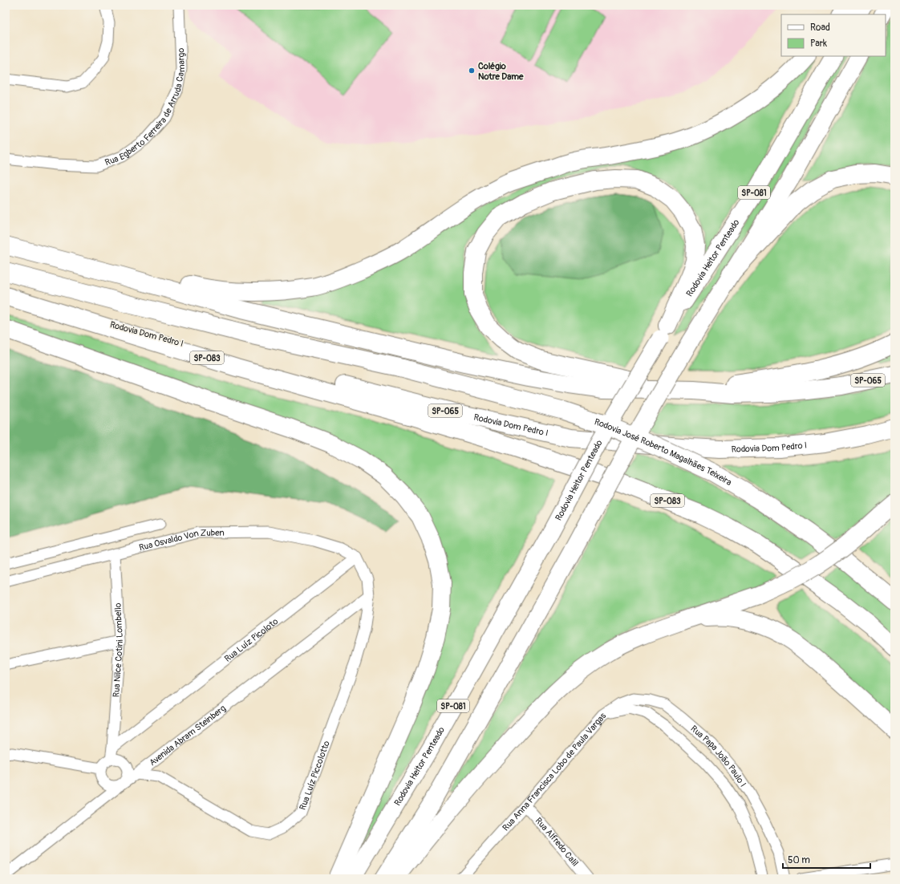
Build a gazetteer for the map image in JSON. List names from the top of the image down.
{
  "streets": {
    "highway": [
      "Rodovia Dom Pedro I",
      "SP-083",
      "SP-065",
      "Rodovia José Roberto Magalhães Teixeira"
    ],
    "main road": ["SP-081", "Rodovia Heitor Penteado"],
    "street": [
      "Rua Egberto Ferreira de Arruda Camargo",
      "Rua Osvaldo Von Zuben",
      "Rua Luíz Picoloto",
      "Rua Nilce Cotini Lombello",
      "Avenida Abram Steinberg",
      "Rua Papa João Paulo I",
      "Rua Anna Francisca Lobo de Paula Vargas",
      "Rua Luíz Piccolotto",
      "Rua Alfredo Calil"
    ]
  },
  "crossings": [
    ["Rodovia Dom Pedro I", "SP-083"],
    ["Rua Osvaldo Von Zuben", "Rua Luíz Picoloto"],
    ["Rua Osvaldo Von Zuben", "Rua Nilce Cotini Lombello"],
    ["Rua Luíz Picoloto", "Rua Nilce Cotini Lombello"],
    ["Rua Nilce Cotini Lombello", "Avenida Abram Steinberg"],
    ["Avenida Abram Steinberg", "Rua Luíz Piccolotto"],
    ["Rua Papa João Paulo I", "Rua Anna Francisca Lobo de Paula Vargas"],
    ["Rua Anna Francisca Lobo de Paula Vargas", "Rua Alfredo Calil"]
  ],
  "places": ["Colégio Notre Dame"],
  "legend": ["Road", "Park"],
  "scale_bar": "50 m"
}
